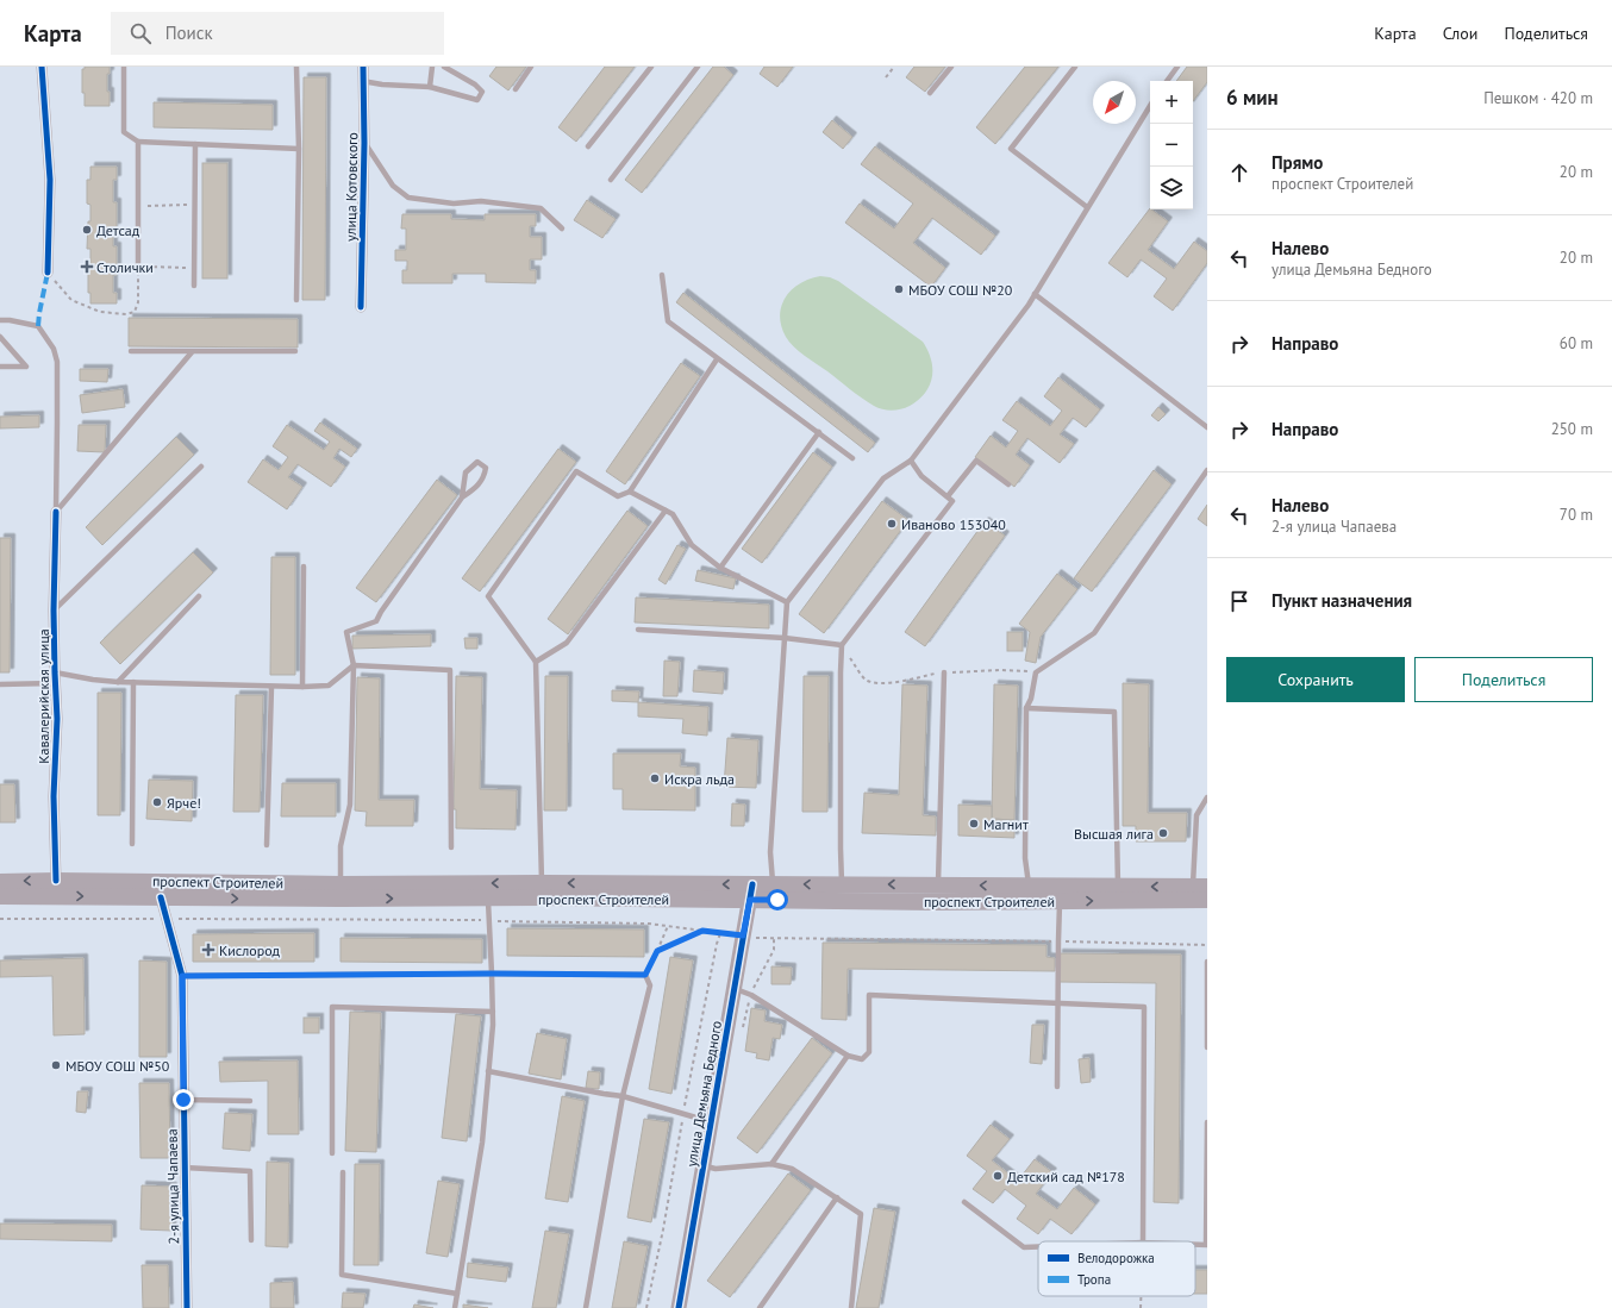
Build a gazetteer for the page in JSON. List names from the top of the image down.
{
  "streets": {
    "main road": ["проспект Строителей"],
    "street": [
      "улица Котовского",
      "Кавалерийская улица",
      "улица Демьяна Бедного",
      "2-я улица Чапаева"
    ]
  },
  "crossings": [
    ["Кавалерийская улица", "проспект Строителей"],
    ["проспект Строителей", "улица Демьяна Бедного"],
    ["проспект Строителей", "2-я улица Чапаева"]
  ],
  "places": {
    "other": [
      "Детсад",
      "МБОУ СОШ №20",
      "Иваново 153040",
      "Искра льда",
      "Ярче!",
      "Магнит",
      "Высшая лига",
      "МБОУ СОШ №50",
      "Детский сад №178"
    ],
    "health": ["Столички", "Кислород"]
  },
  "legend": ["Велодорожка", "Тропа"],
  "north": "bottom left",
  "page": {
    "header": "Карта",
    "search": "Поиск",
    "nav": ["Карта", "Слои", "Поделиться"],
    "heading": ["6 мин", "Пешком · 420 m"],
    "map_buttons": ["+", "−"],
    "list": [
      ["Прямо", "проспект Строителей", "20 m"],
      ["Налево", "улица Демьяна Бедного", "20 m"],
      ["Направо", "60 m"],
      ["Направо", "250 m"],
      ["Налево", "2-я улица Чапаева", "70 m"],
      "Пункт назначения"
    ],
    "buttons": ["Сохранить", "Поделиться"]
  }
}
